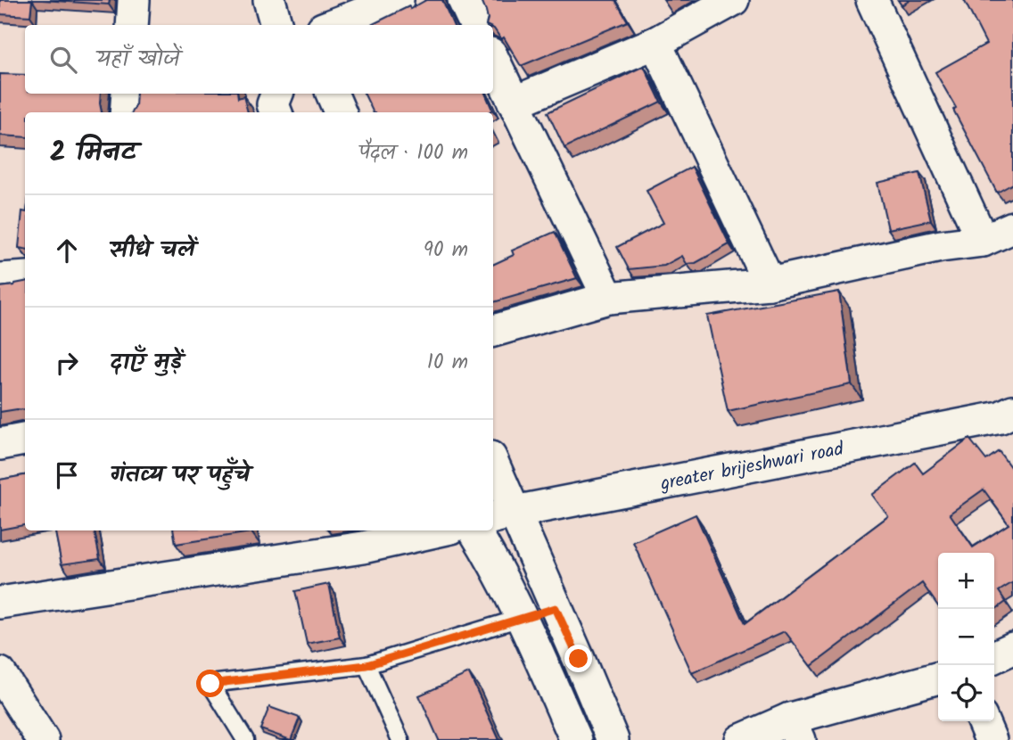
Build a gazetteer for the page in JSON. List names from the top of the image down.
{
  "streets": {
    "street": ["greater brijeshwari road"]
  },
  "page": {
    "search": "यहाँ खोजें",
    "heading": ["2 मिनट", "पैदल · 100 m"],
    "list": [
      ["सीधे चलें", "90 m"],
      ["दाएँ मुड़ें", "10 m"],
      "गंतव्य पर पहुँचे"
    ],
    "map_buttons": ["+", "−"]
  }
}
